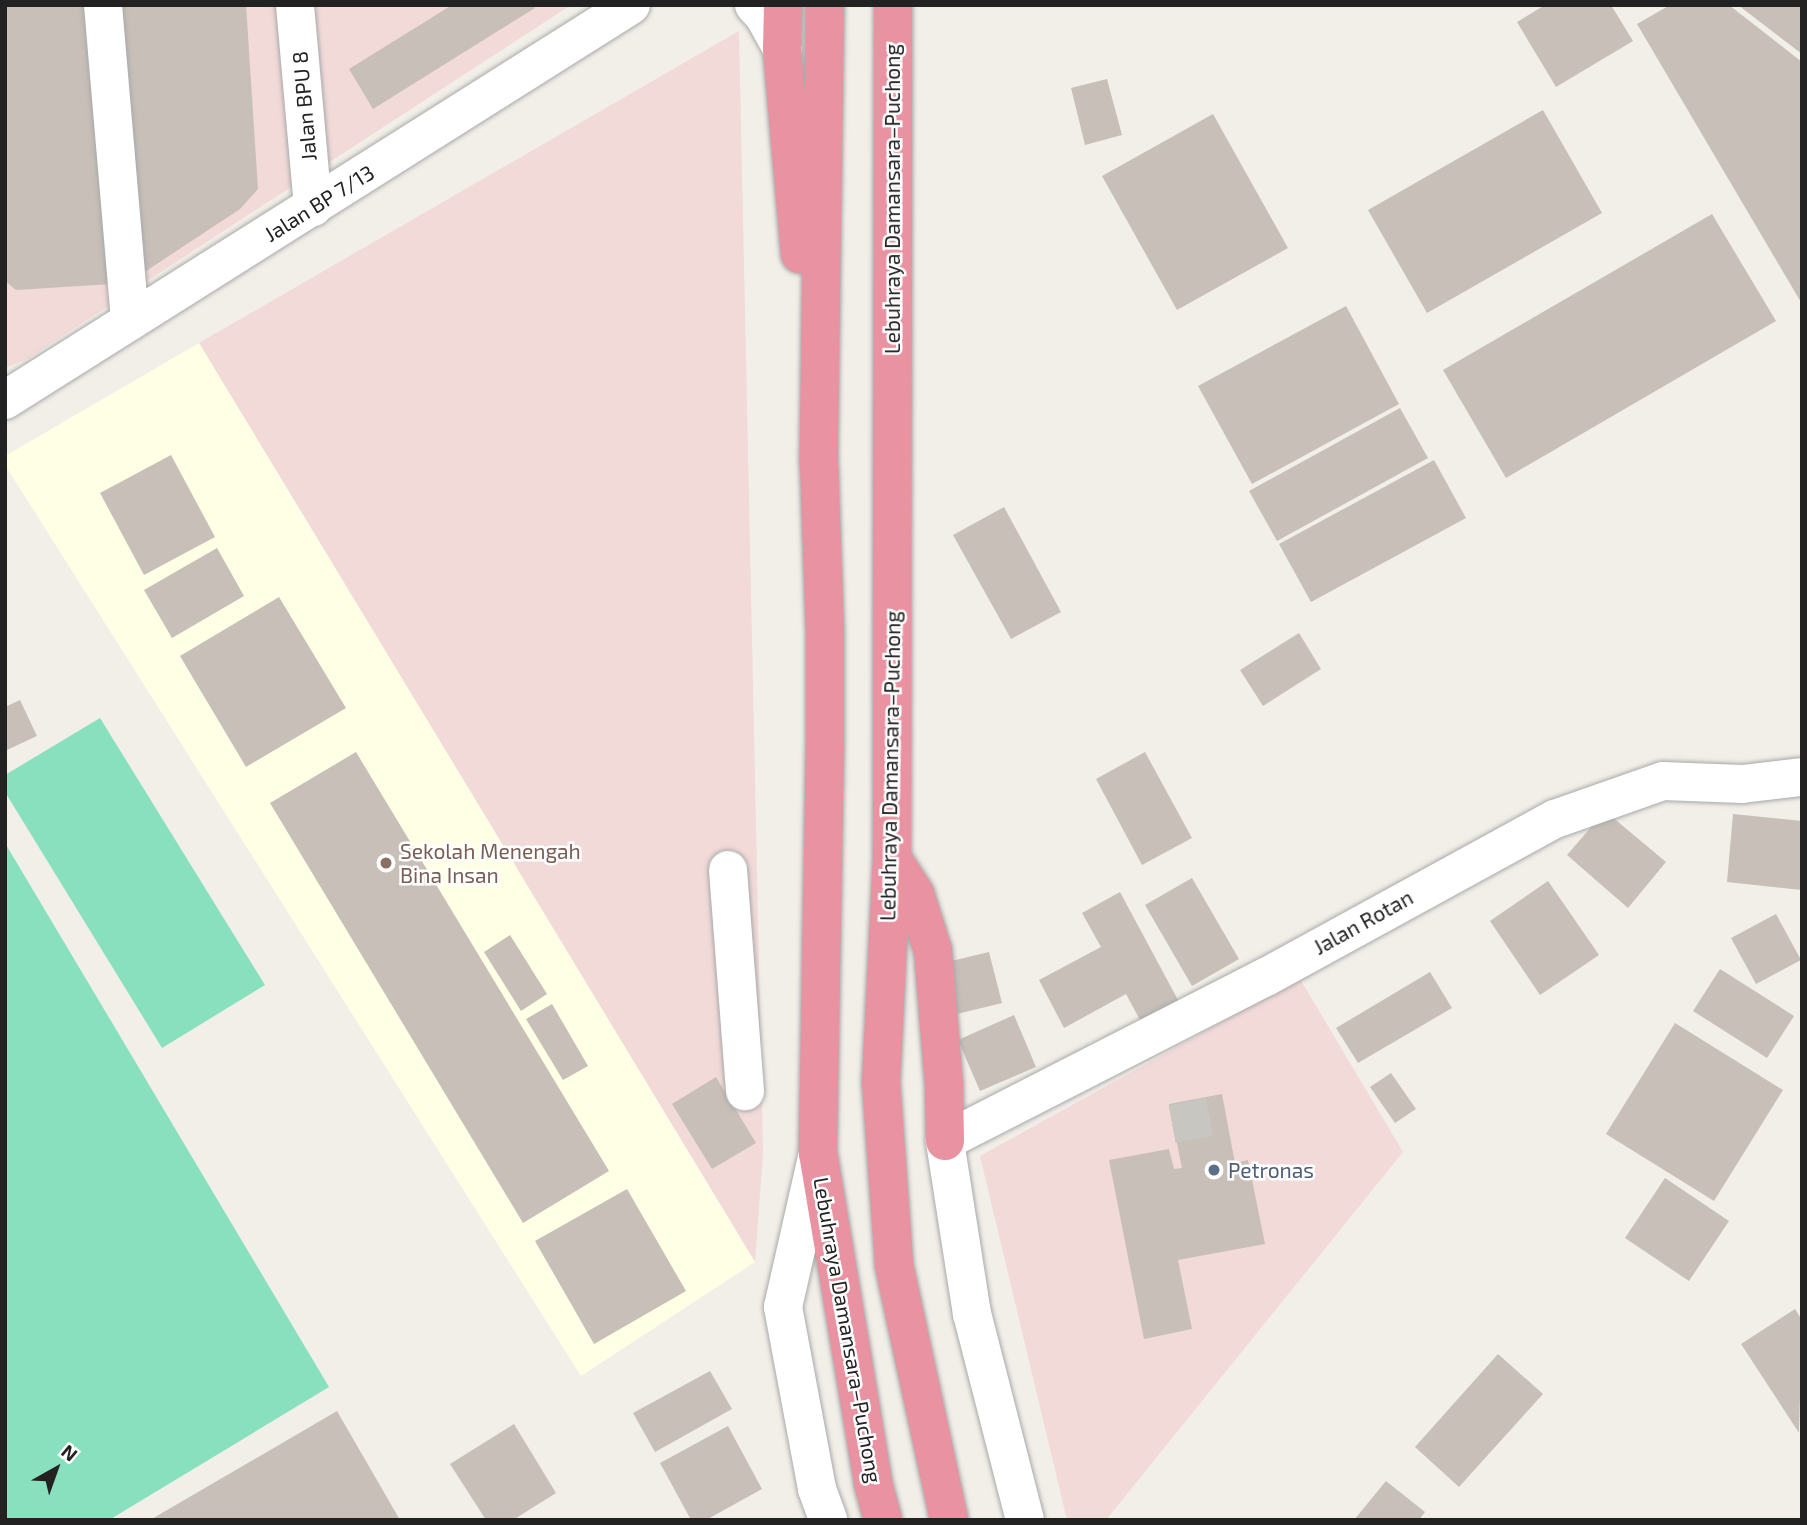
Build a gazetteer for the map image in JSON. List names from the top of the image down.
{
  "streets": {
    "highway": ["Lebuhraya Damansara–Puchong"],
    "street": ["Jalan BPU 8", "Jalan BP 7/13", "Jalan Rotan"]
  },
  "crossings": [
    ["Jalan BPU 8", "Jalan BP 7/13"]
  ],
  "places": ["Sekolah Menengah Bina Insan", "Petronas"],
  "north": "top right"
}
